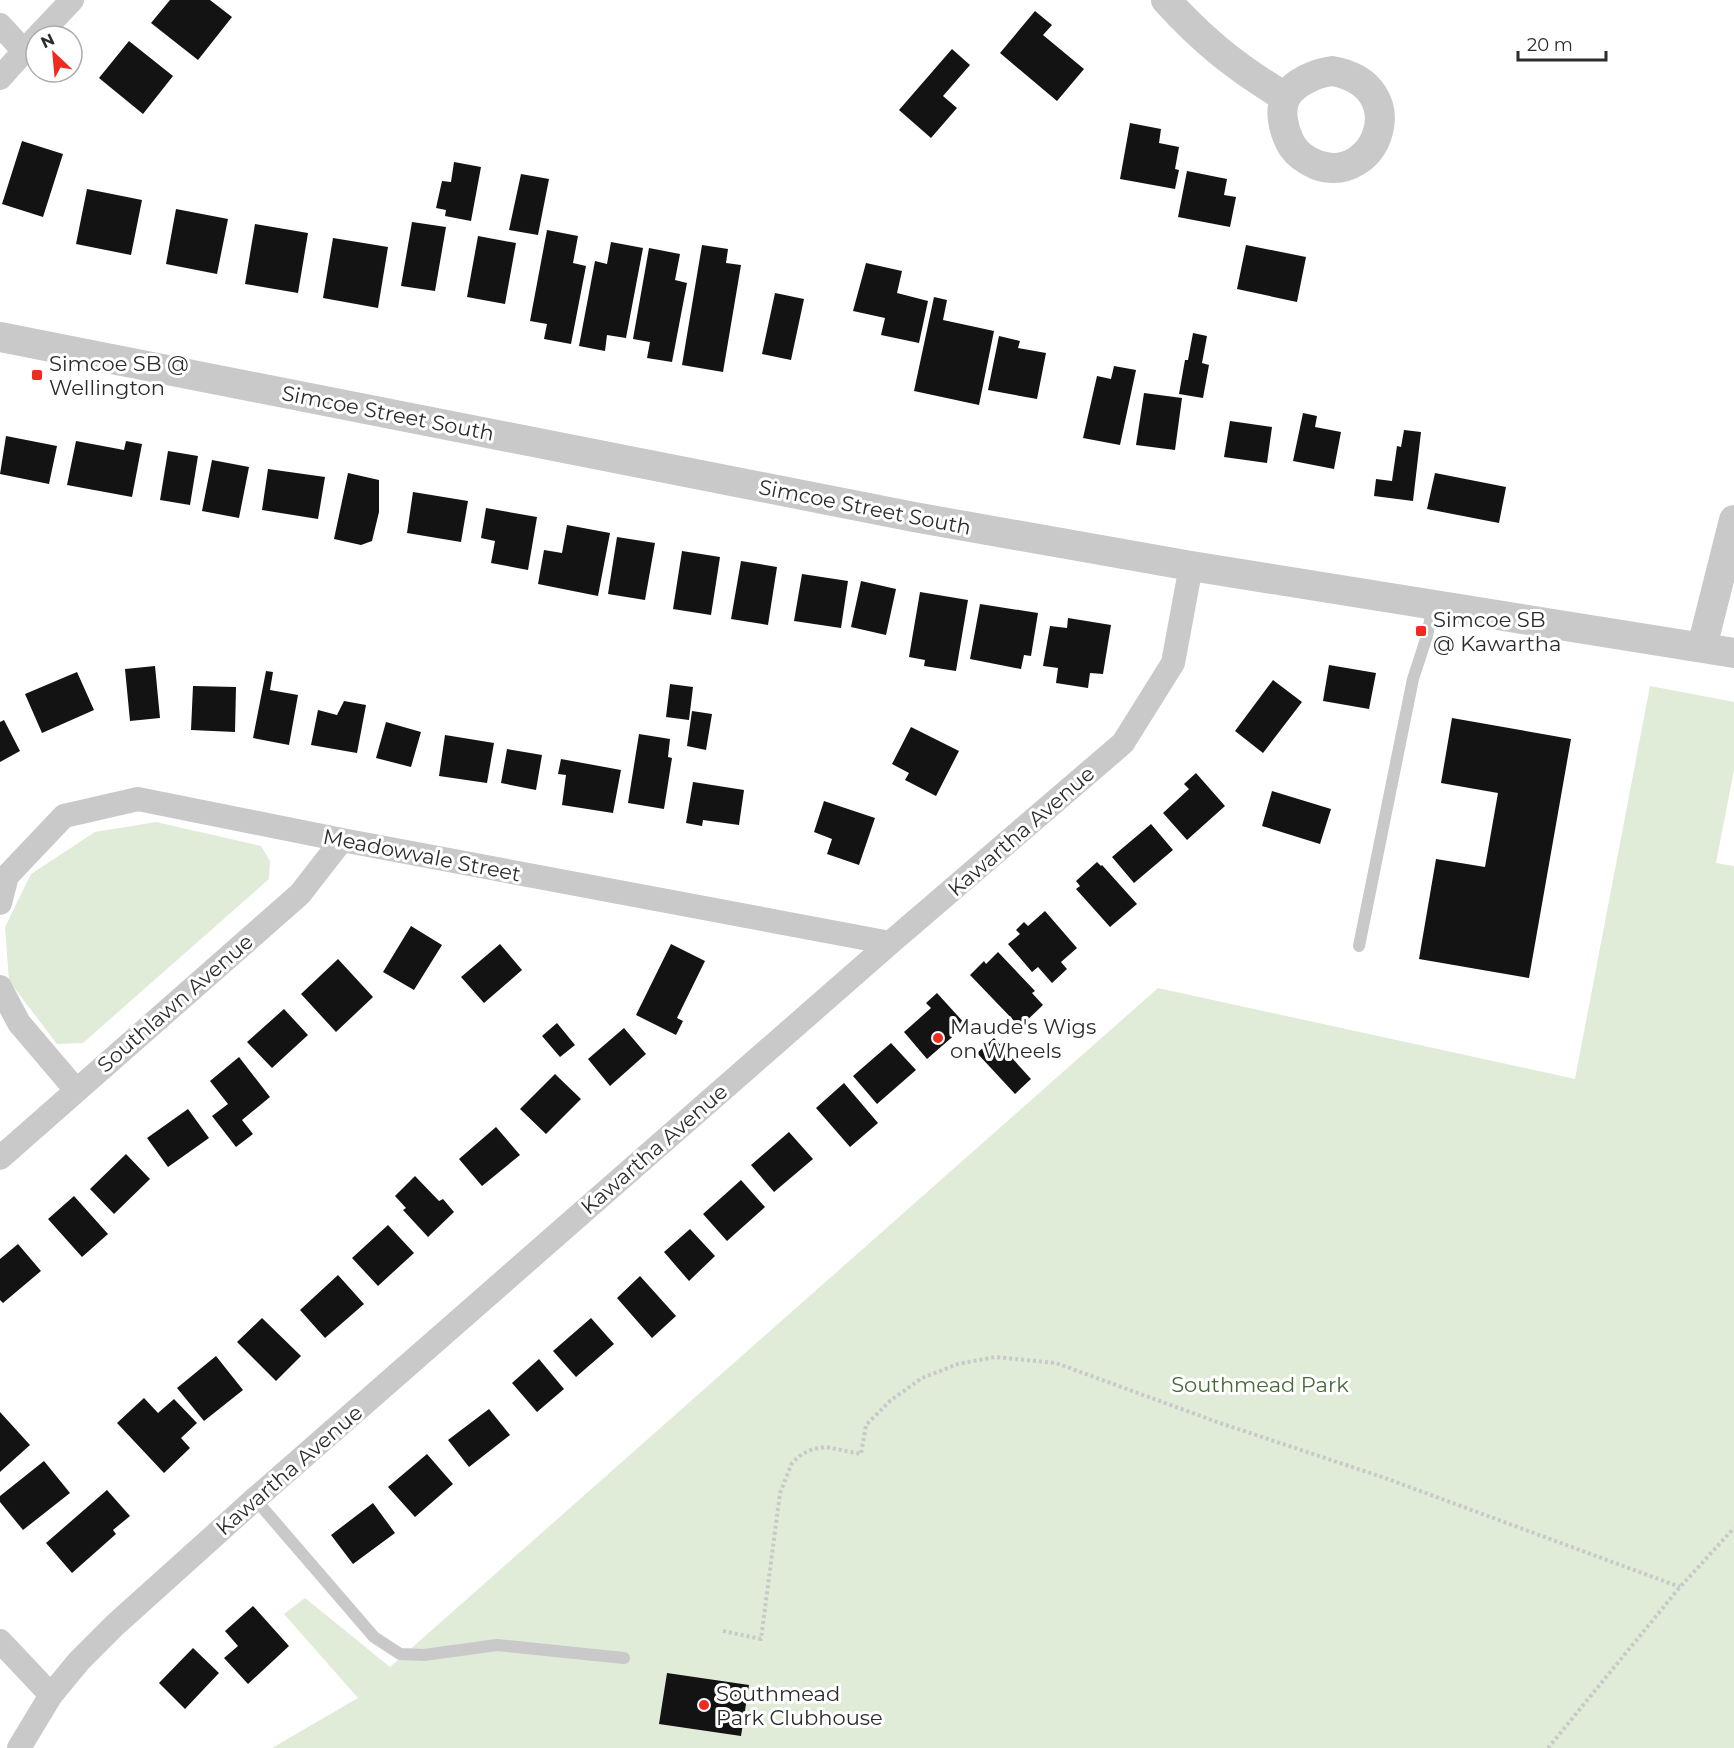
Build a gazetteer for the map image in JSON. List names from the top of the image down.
{
  "streets": {
    "street": [
      "Simcoe Street South",
      "Kawartha Avenue",
      "Meadowvale Street",
      "Southlawn Avenue"
    ]
  },
  "crossings": [
    ["Simcoe Street South", "Kawartha Avenue"],
    ["Kawartha Avenue", "Meadowvale Street"],
    ["Meadowvale Street", "Southlawn Avenue"]
  ],
  "parks": ["Southmead Park"],
  "places": {
    "transit": ["Simcoe SB @ Wellington", "Simcoe SB @ Kawartha"],
    "other": ["Maude's Wigs on Wheels", "Southmead Park Clubhouse"]
  },
  "scale_bar": "20 m",
  "north": "top left"
}
